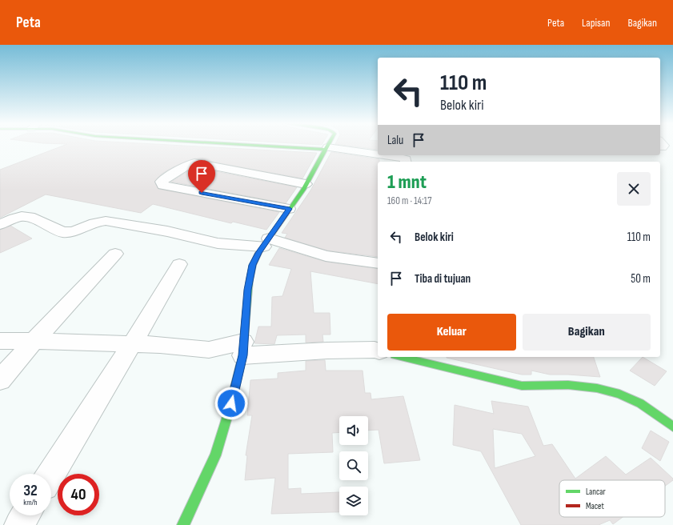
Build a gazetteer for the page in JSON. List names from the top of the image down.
{
  "legend": ["Lancar", "Macet"],
  "page": {
    "header": "Peta",
    "nav": ["Peta", "Lapisan", "Bagikan"],
    "turn": ["110 m", "Belok kiri"],
    "then": "Lalu",
    "heading": ["1 mnt", "160 m · 14:17"],
    "list": [
      {
        "name": "Belok kiri",
        "value": "110 m"
      },
      {
        "name": "Tiba di tujuan",
        "value": "50 m"
      }
    ],
    "buttons": ["Keluar", "Bagikan"],
    "speed": "32 km/h",
    "limit": "40"
  }
}
